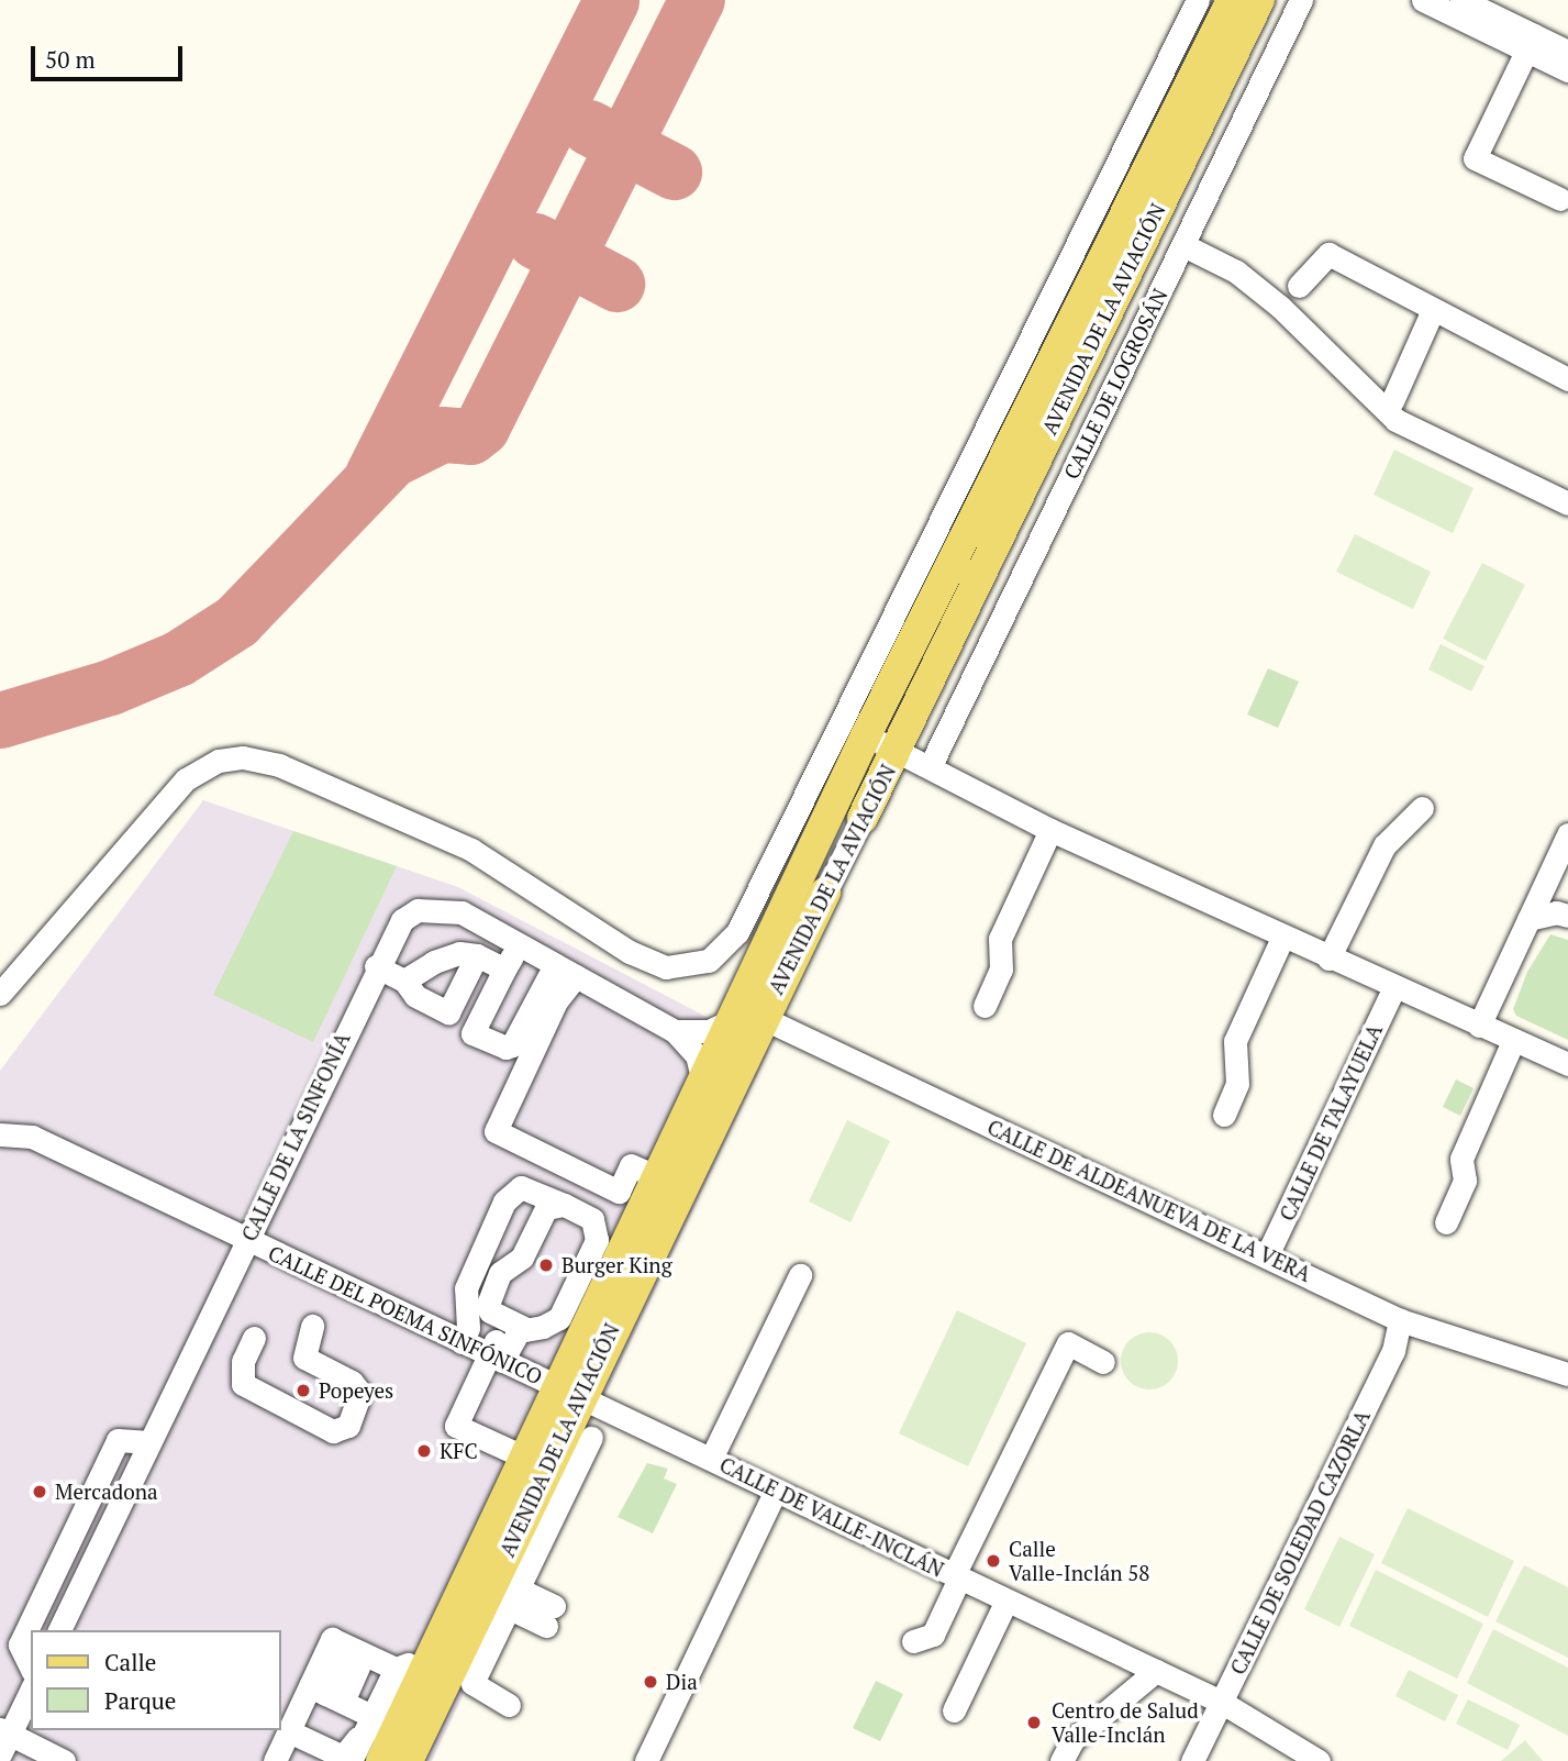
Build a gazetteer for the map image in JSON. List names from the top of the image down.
{
  "streets": {
    "main road": ["AVENIDA DE LA AVIACIÓN"],
    "street": [
      "CALLE DE LOGROSÁN",
      "CALLE DE TALAYUELA",
      "CALLE DE LA SINFONÍA",
      "CALLE DE ALDEANUEVA DE LA VERA",
      "CALLE DEL POEMA SINFÓNICO",
      "CALLE DE VALLE-INCLÁN",
      "CALLE DE SOLEDAD CAZORLA"
    ]
  },
  "crossings": [
    ["AVENIDA DE LA AVIACIÓN", "CALLE DE LA SINFONÍA"],
    ["AVENIDA DE LA AVIACIÓN", "CALLE DE ALDEANUEVA DE LA VERA"],
    ["AVENIDA DE LA AVIACIÓN", "CALLE DEL POEMA SINFÓNICO"],
    ["AVENIDA DE LA AVIACIÓN", "CALLE DE VALLE-INCLÁN"],
    ["CALLE DE TALAYUELA", "CALLE DE ALDEANUEVA DE LA VERA"],
    ["CALLE DE LA SINFONÍA", "CALLE DEL POEMA SINFÓNICO"],
    ["CALLE DE ALDEANUEVA DE LA VERA", "CALLE DE SOLEDAD CAZORLA"],
    ["CALLE DEL POEMA SINFÓNICO", "CALLE DE VALLE-INCLÁN"],
    ["CALLE DE VALLE-INCLÁN", "CALLE DE SOLEDAD CAZORLA"]
  ],
  "places": [
    "Burger King",
    "Popeyes",
    "KFC",
    "Mercadona",
    "Calle Valle-Inclán 58",
    "Dia",
    "Centro de Salud Valle-Inclán"
  ],
  "legend": ["Calle", "Parque"],
  "scale_bar": "50 m"
}
